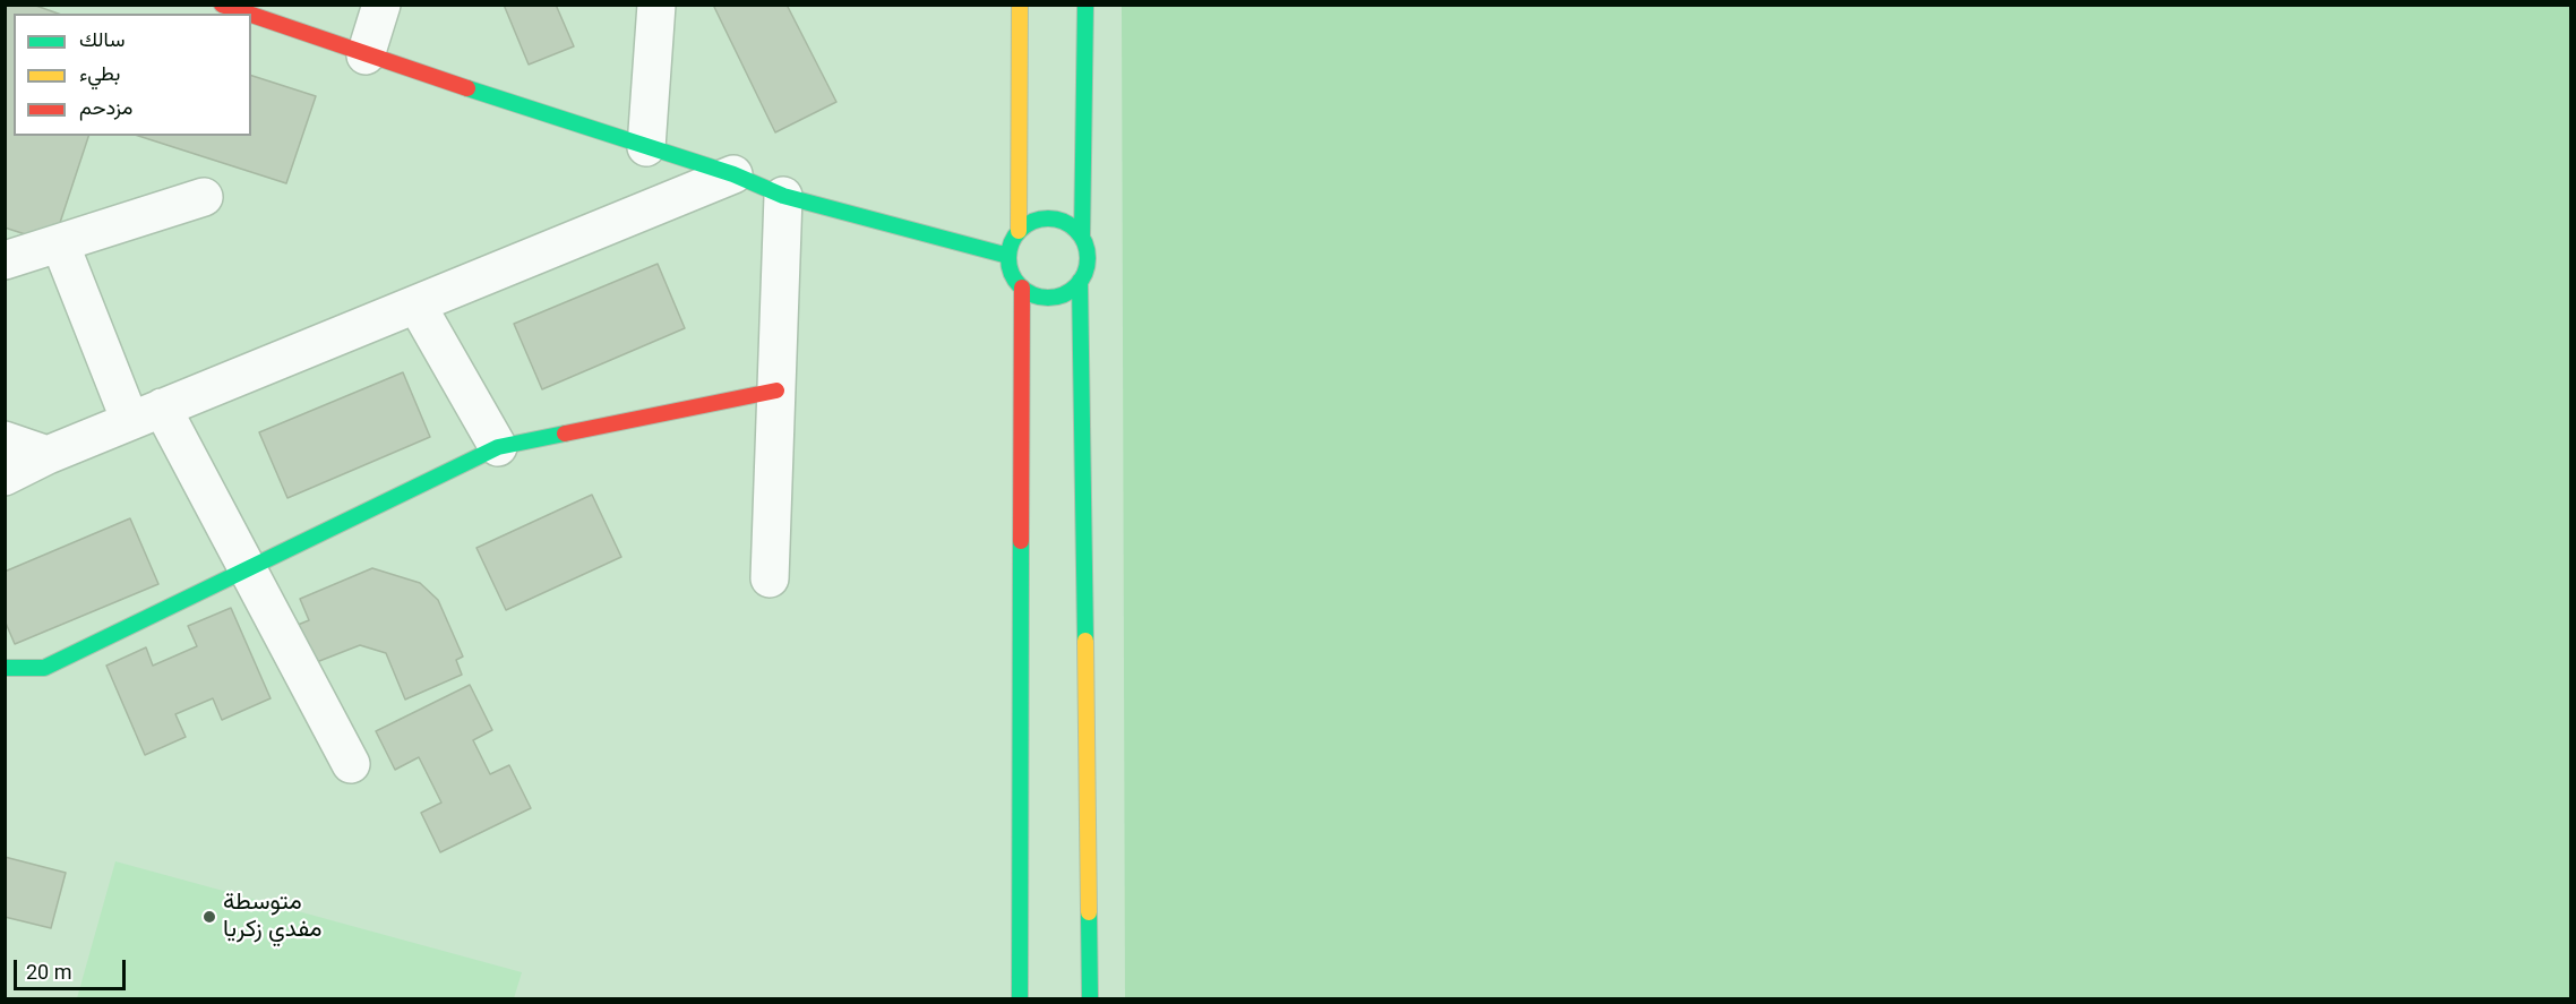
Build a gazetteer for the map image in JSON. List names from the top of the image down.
{
  "places": ["متوسطة مفدي زكريا"],
  "legend": ["سالك", "بطيء", "مزدحم"],
  "scale_bar": "20 m"
}
